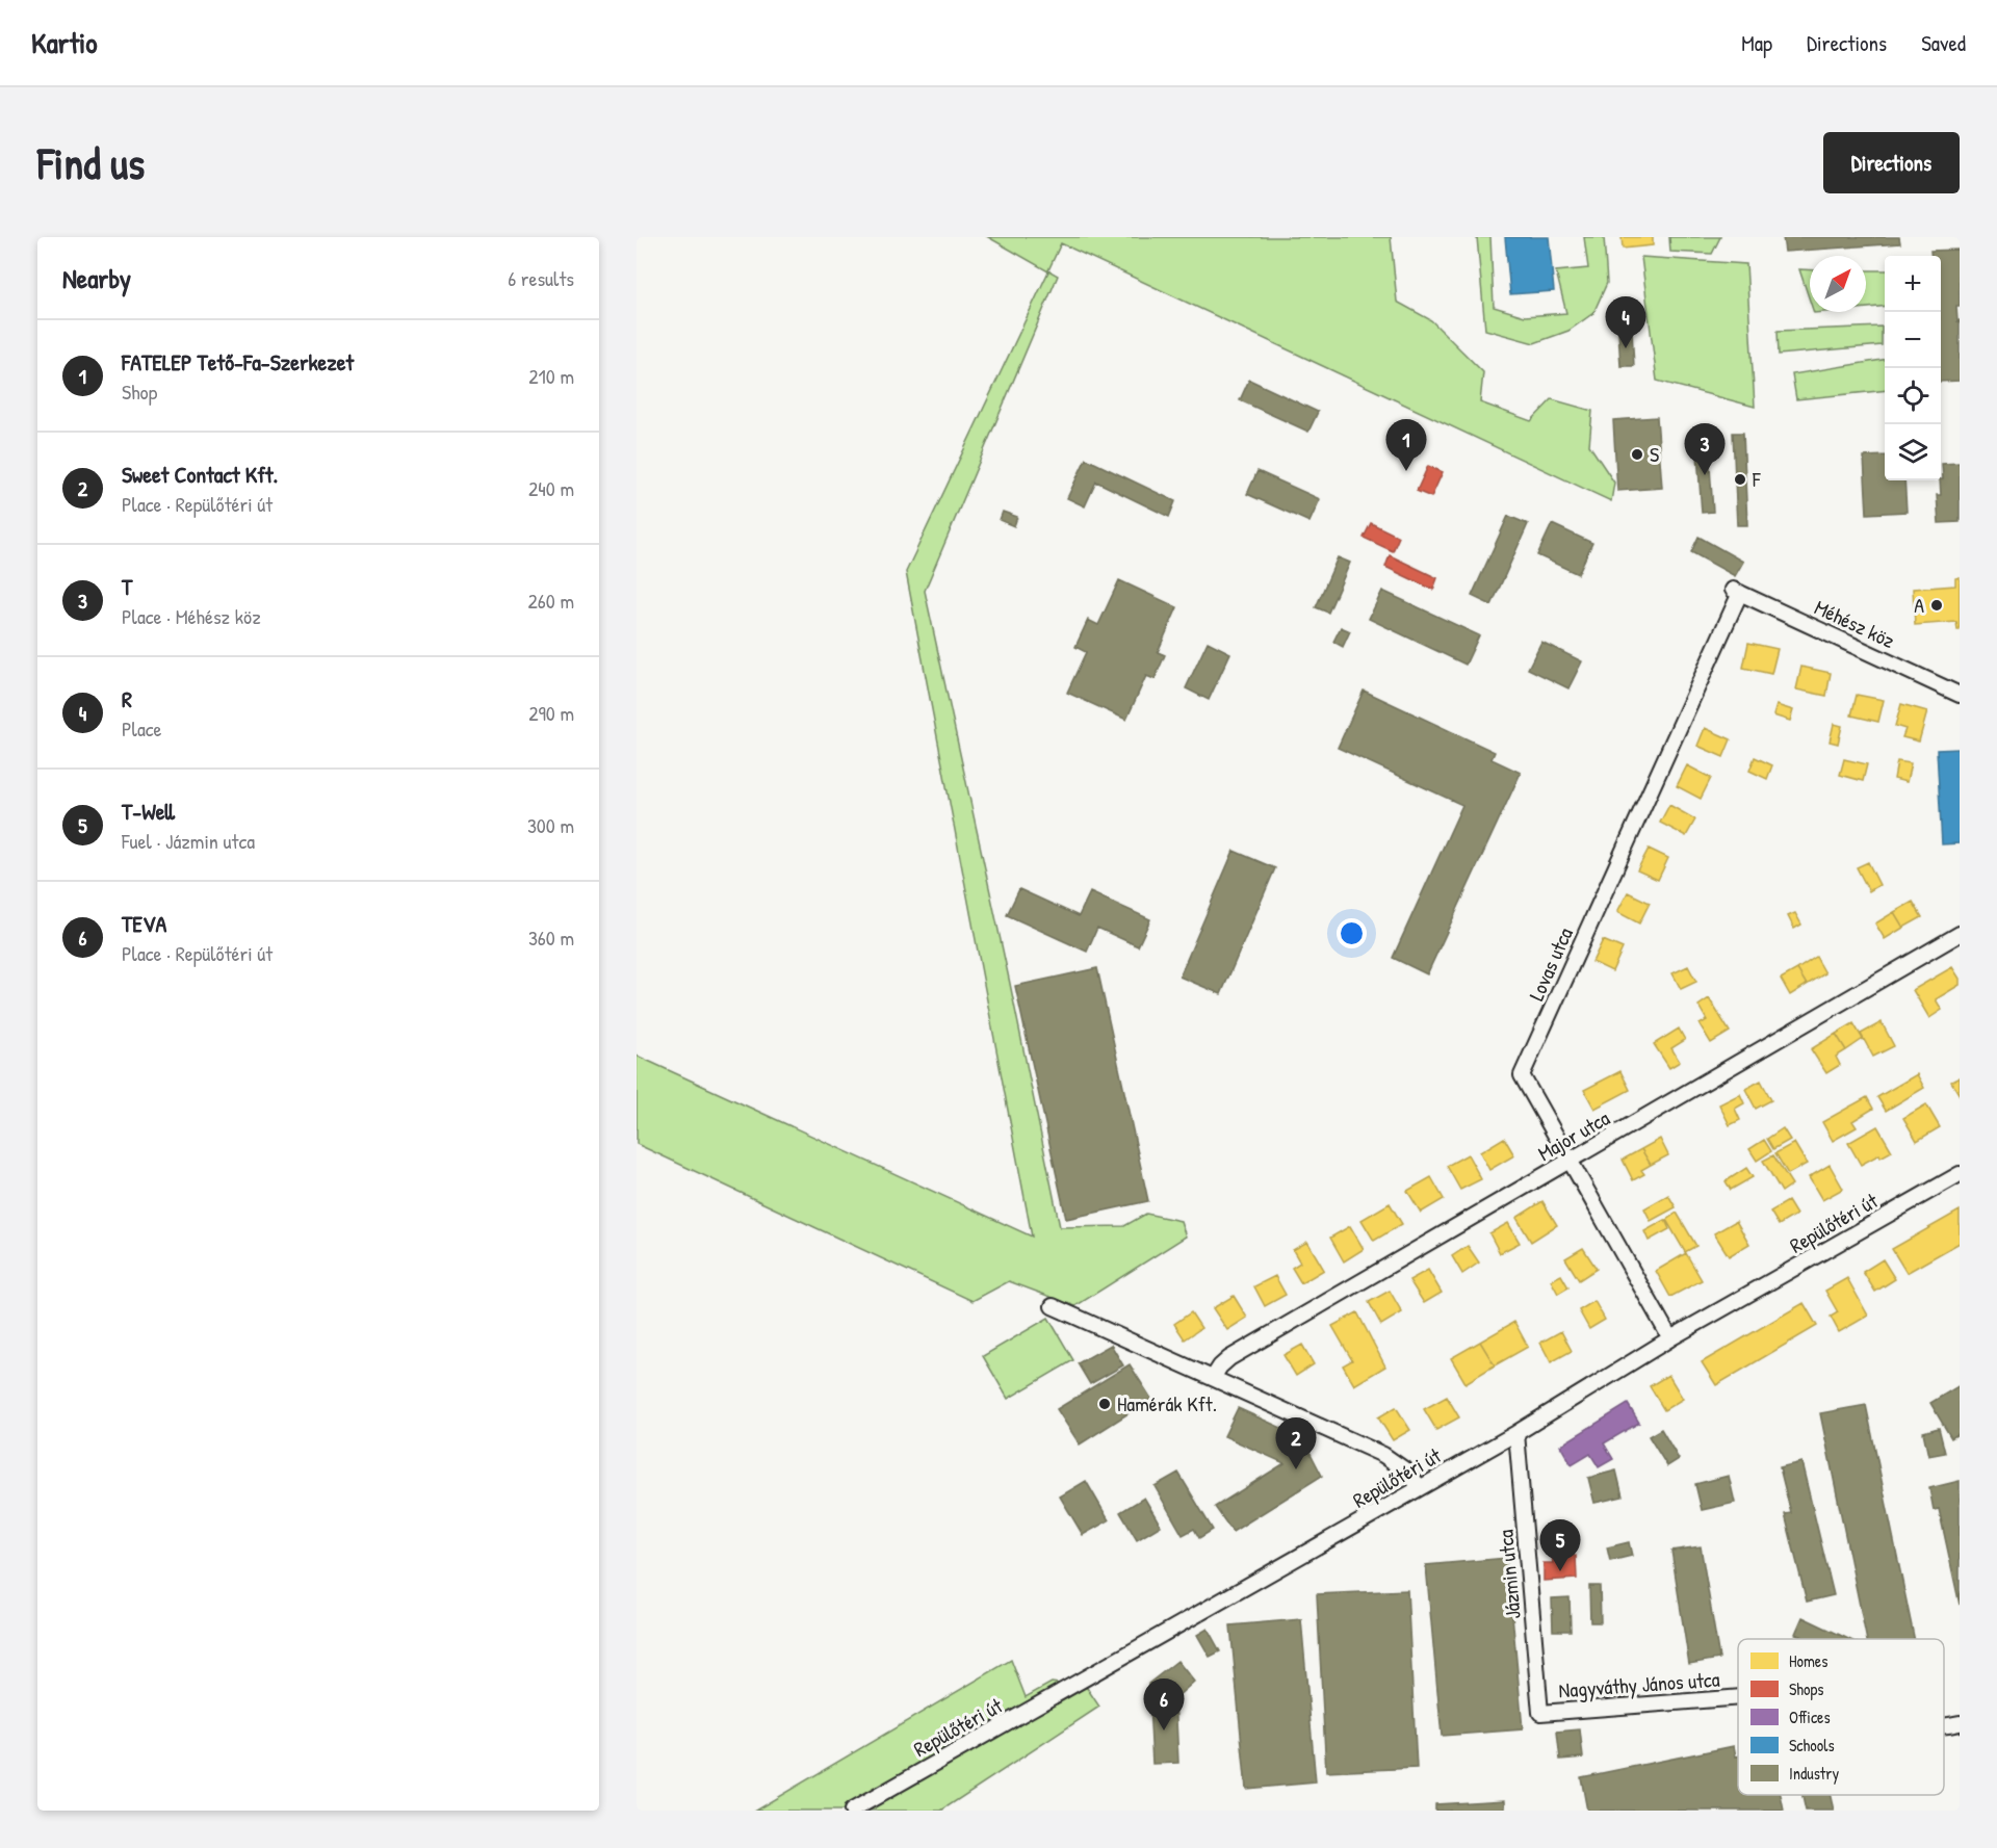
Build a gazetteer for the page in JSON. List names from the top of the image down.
{
  "streets": {
    "street": [
      "Méhész köz",
      "Lovas utca",
      "Major utca",
      "Repülőtéri út",
      "Jázmin utca",
      "Nagyváthy János utca"
    ]
  },
  "crossings": [
    ["Méhész köz", "Lovas utca"],
    ["Lovas utca", "Major utca"],
    ["Lovas utca", "Repülőtéri út"],
    ["Repülőtéri út", "Jázmin utca"],
    ["Jázmin utca", "Nagyváthy János utca"]
  ],
  "places": [
    "S",
    "F",
    "A",
    "Hamérák Kft."
  ],
  "legend": [
    "Homes",
    "Shops",
    "Offices",
    "Schools",
    "Industry"
  ],
  "north": "top right",
  "page": {
    "header": "Kartio",
    "nav": ["Map", "Directions", "Saved"],
    "buttons": "Directions",
    "title": "Find us",
    "heading": ["Nearby", "6 results"],
    "map_buttons": ["+", "−"],
    "pins": [
      "4",
      "1",
      "3",
      "2",
      "5",
      "6"
    ],
    "list": [
      {
        "mark": "1",
        "name": "FATELEP Tető-Fa-Szerkezet",
        "note": "Shop",
        "value": "210 m"
      },
      {
        "mark": "2",
        "name": "Sweet Contact Kft.",
        "note": "Place · Repülőtéri út",
        "value": "240 m"
      },
      {
        "mark": "3",
        "name": "T",
        "note": "Place · Méhész köz",
        "value": "260 m"
      },
      {
        "mark": "4",
        "name": "R",
        "note": "Place",
        "value": "290 m"
      },
      {
        "mark": "5",
        "name": "T-Well",
        "note": "Fuel · Jázmin utca",
        "value": "300 m"
      },
      {
        "mark": "6",
        "name": "TEVA",
        "note": "Place · Repülőtéri út",
        "value": "360 m"
      }
    ]
  }
}
